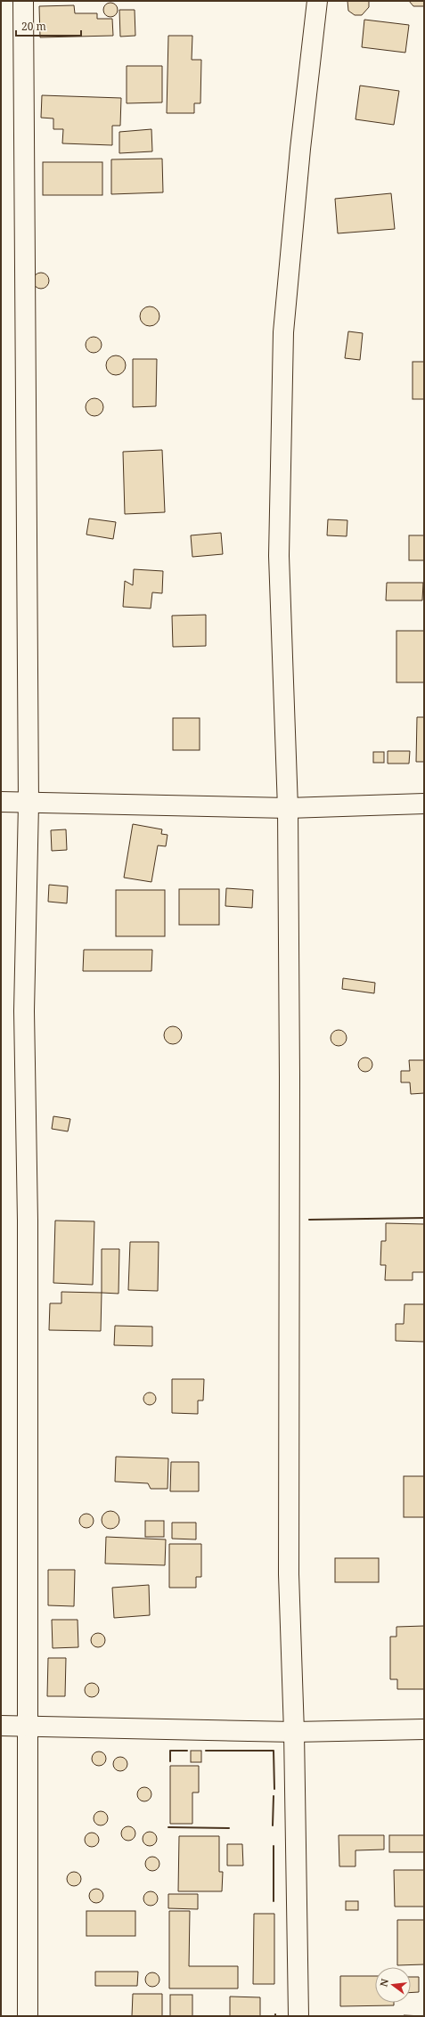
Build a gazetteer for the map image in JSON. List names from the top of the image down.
{
  "scale_bar": "20 m",
  "north": "left"
}
